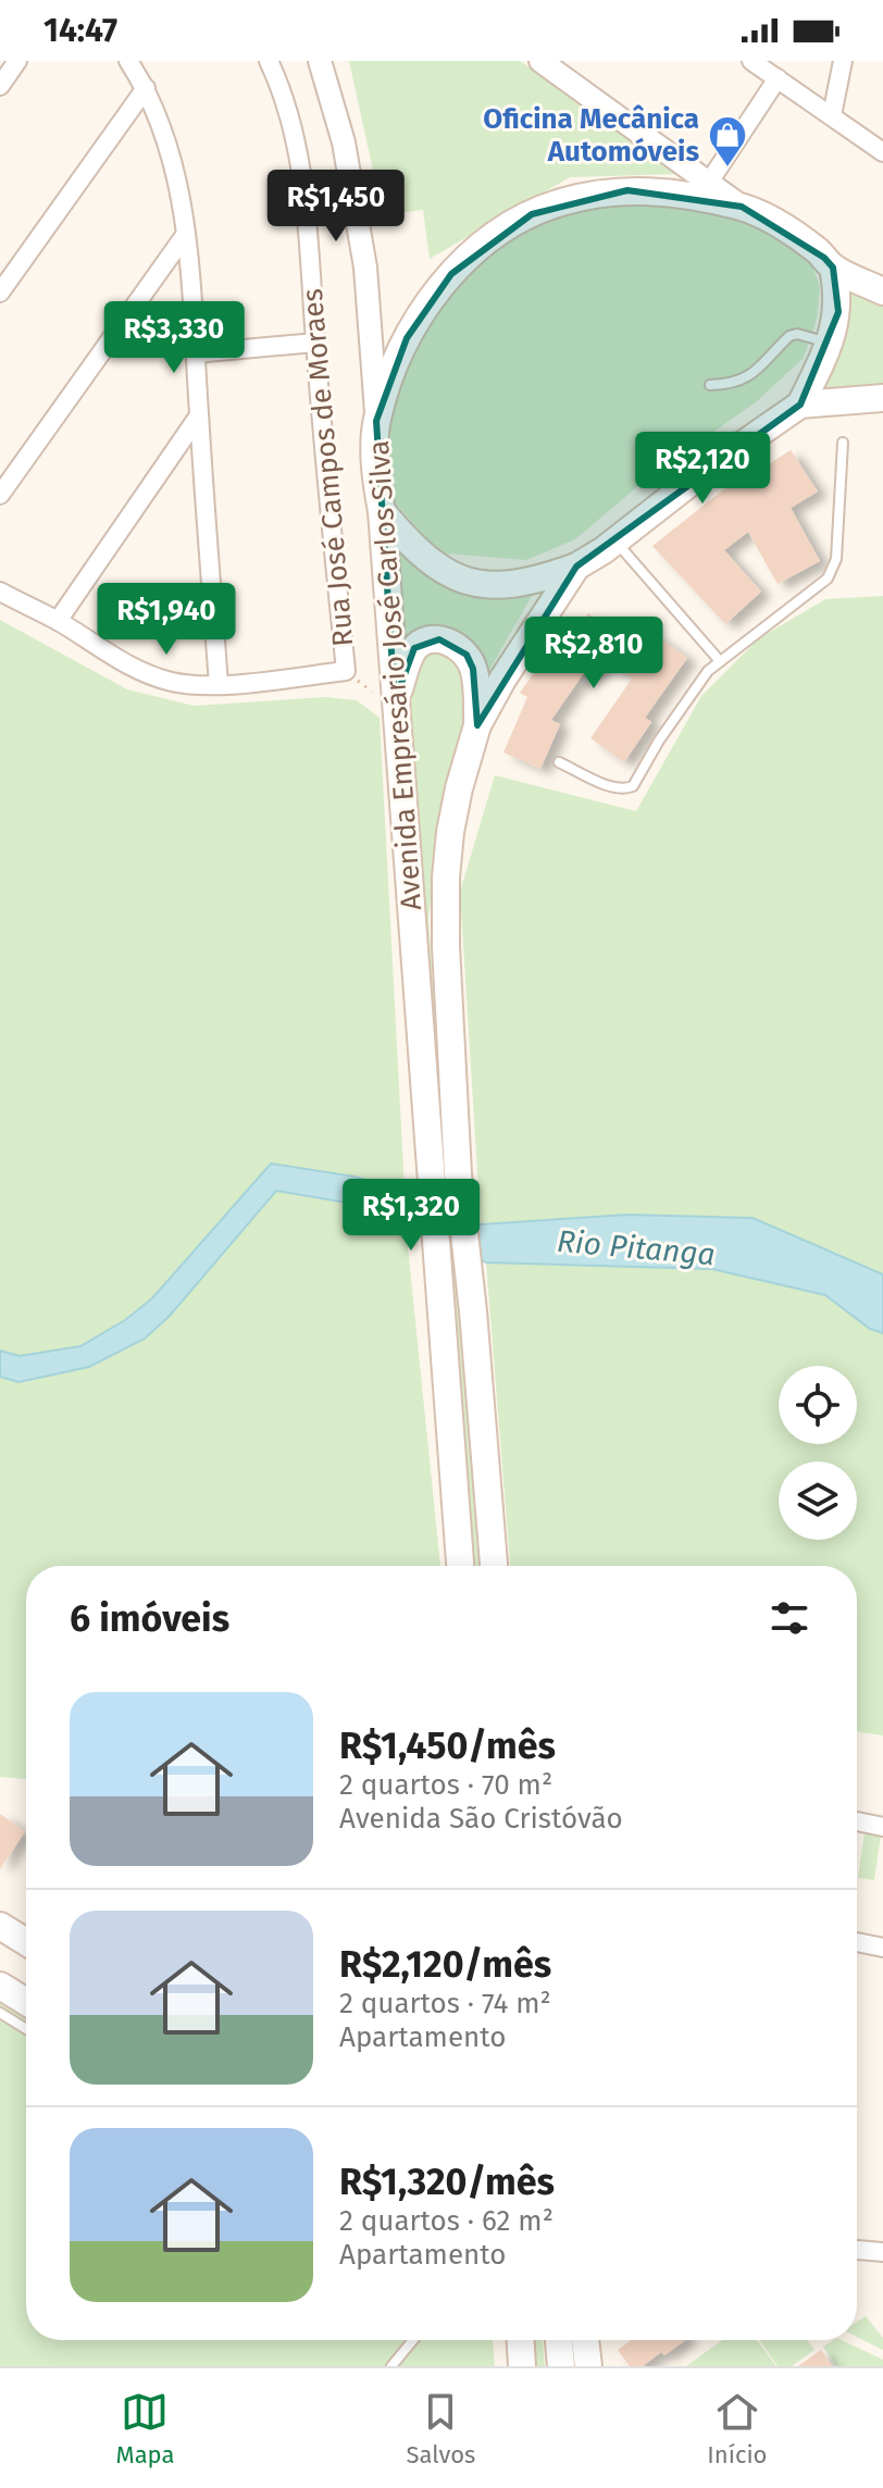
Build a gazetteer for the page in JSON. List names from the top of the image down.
{
  "streets": {
    "main road": ["Avenida Empresário José Carlos Silva"],
    "street": ["Rua José Campos de Moraes"]
  },
  "water": ["Rio Pitanga"],
  "places": {
    "shop": ["Oficina Mecânica Automóveis"]
  },
  "page": {
    "status": "14:47",
    "price": [
      "R$1,450",
      "R$3,330",
      "R$2,120",
      "R$1,940",
      "R$2,810",
      "R$1,320"
    ],
    "heading": "6 imóveis",
    "list": [
      {
        "name": "R$1,450/mês",
        "note": "2 quartos · 70 m² · Avenida São Cristóvão"
      },
      {
        "name": "R$2,120/mês",
        "note": "2 quartos · 74 m² · Apartamento"
      },
      {
        "name": "R$1,320/mês",
        "note": "2 quartos · 62 m² · Apartamento"
      }
    ],
    "tabs": ["Mapa", "Salvos", "Início"]
  }
}
